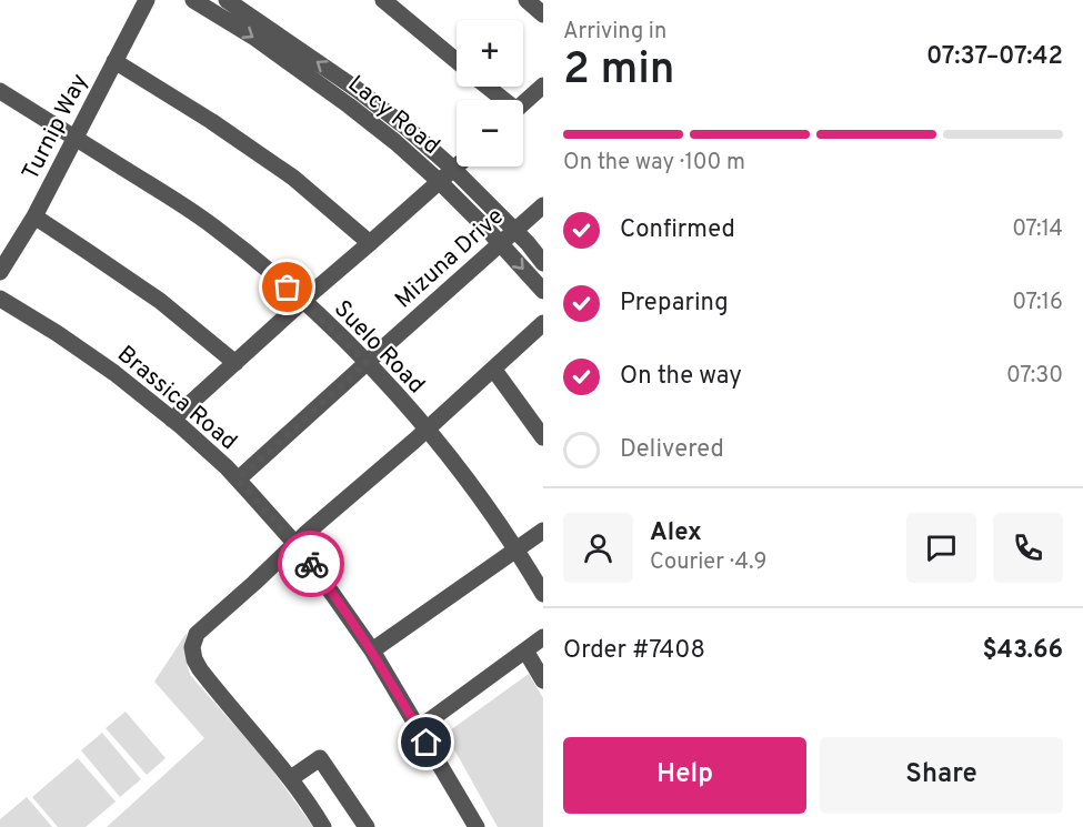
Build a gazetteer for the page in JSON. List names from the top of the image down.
{
  "streets": {
    "street": [
      "Lacy Road",
      "Turnip Way",
      "Mizuna Drive",
      "Suelo Road",
      "Brassica Road"
    ]
  },
  "crossings": [
    ["Lacy Road", "Mizuna Drive"],
    ["Turnip Way", "Suelo Road"],
    ["Mizuna Drive", "Suelo Road"],
    ["Mizuna Drive", "Brassica Road"]
  ],
  "page": {
    "heading": ["2 min", "Arriving in", "07:37–07:42"],
    "panel": [
      "Alex",
      "Courier · 4.9",
      "Order #7408",
      "$43.66"
    ],
    "map_buttons": ["+", "−"],
    "bar": "On the way · 100 m",
    "list": [
      ["Confirmed", "07:14"],
      ["Preparing", "07:16"],
      ["On the way", "07:30"],
      "Delivered"
    ],
    "buttons": ["Help", "Share"]
  }
}
